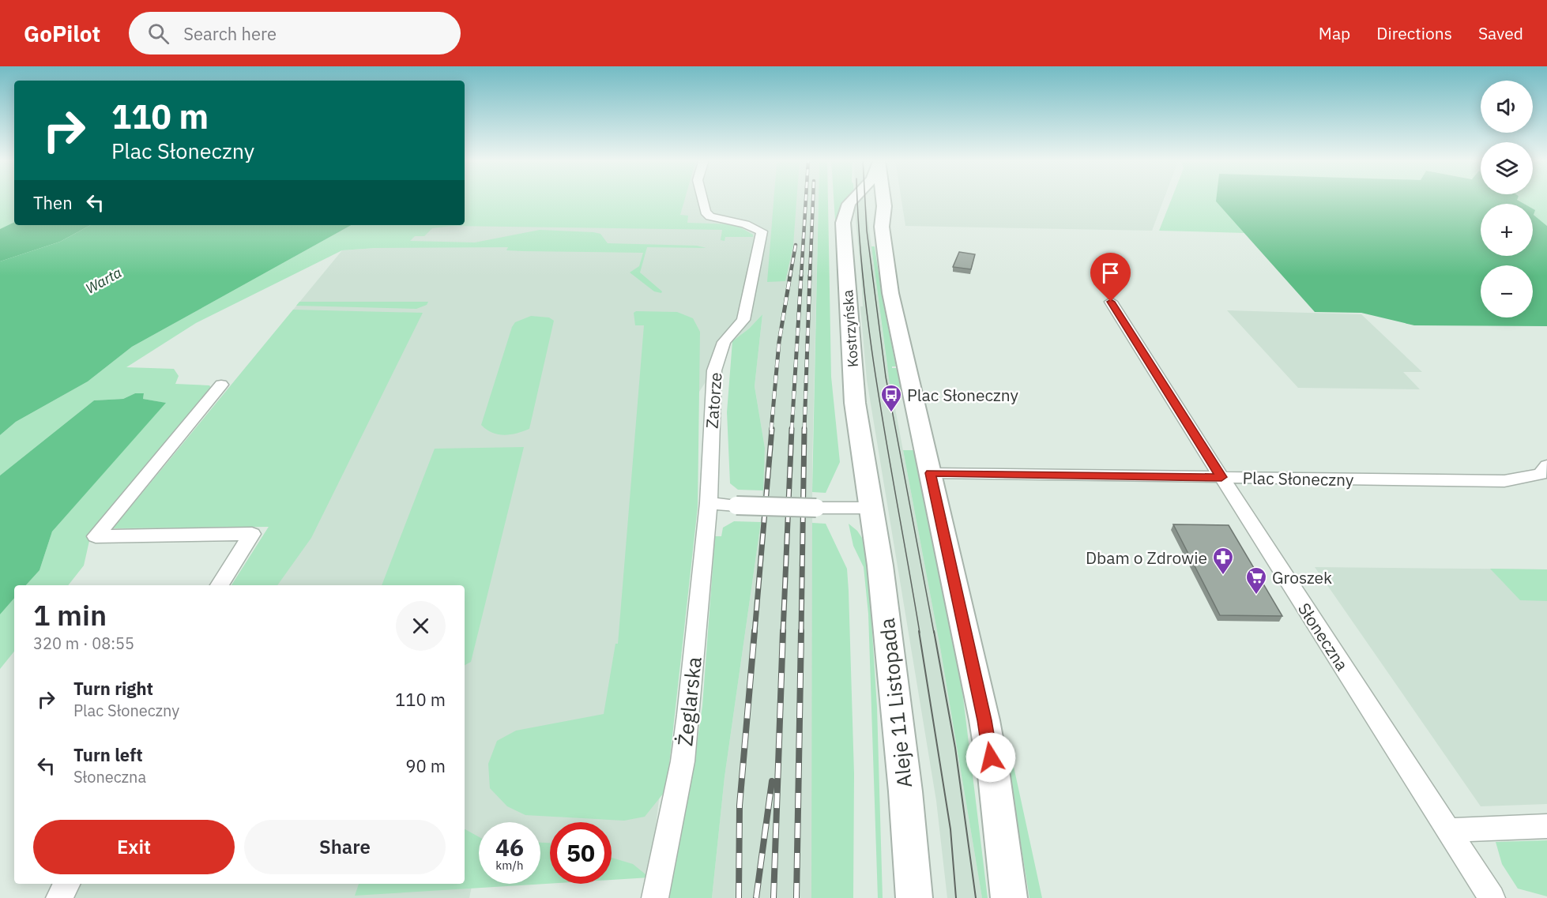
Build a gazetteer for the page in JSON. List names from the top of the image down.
{
  "streets": {
    "main road": ["Kostrzyńska", "Aleje 11 Listopada"],
    "street": [
      "Zatorze",
      "Plac Słoneczny",
      "Słoneczna",
      "Żeglarska"
    ]
  },
  "crossings": [
    ["Kostrzyńska", "Plac Słoneczny"],
    ["Kostrzyńska", "Aleje 11 Listopada"],
    ["Zatorze", "Żeglarska"],
    ["Plac Słoneczny", "Słoneczna"]
  ],
  "water": ["Warta"],
  "places": {
    "bus stop": ["Plac Słoneczny"],
    "pharmacy": ["Dbam o Zdrowie"],
    "supermarket": ["Groszek"]
  },
  "page": {
    "header": "GoPilot",
    "search": "Search here",
    "nav": ["Map", "Directions", "Saved"],
    "map_buttons": ["+", "−"],
    "turn": ["110 m", "Plac Słoneczny"],
    "then": "Then",
    "heading": ["1 min", "320 m · 08:55"],
    "list": [
      {
        "name": "Turn right",
        "note": "Plac Słoneczny",
        "value": "110 m"
      },
      {
        "name": "Turn left",
        "note": "Słoneczna",
        "value": "90 m"
      }
    ],
    "buttons": ["Exit", "Share"],
    "speed": "46 km/h",
    "limit": "50"
  }
}
